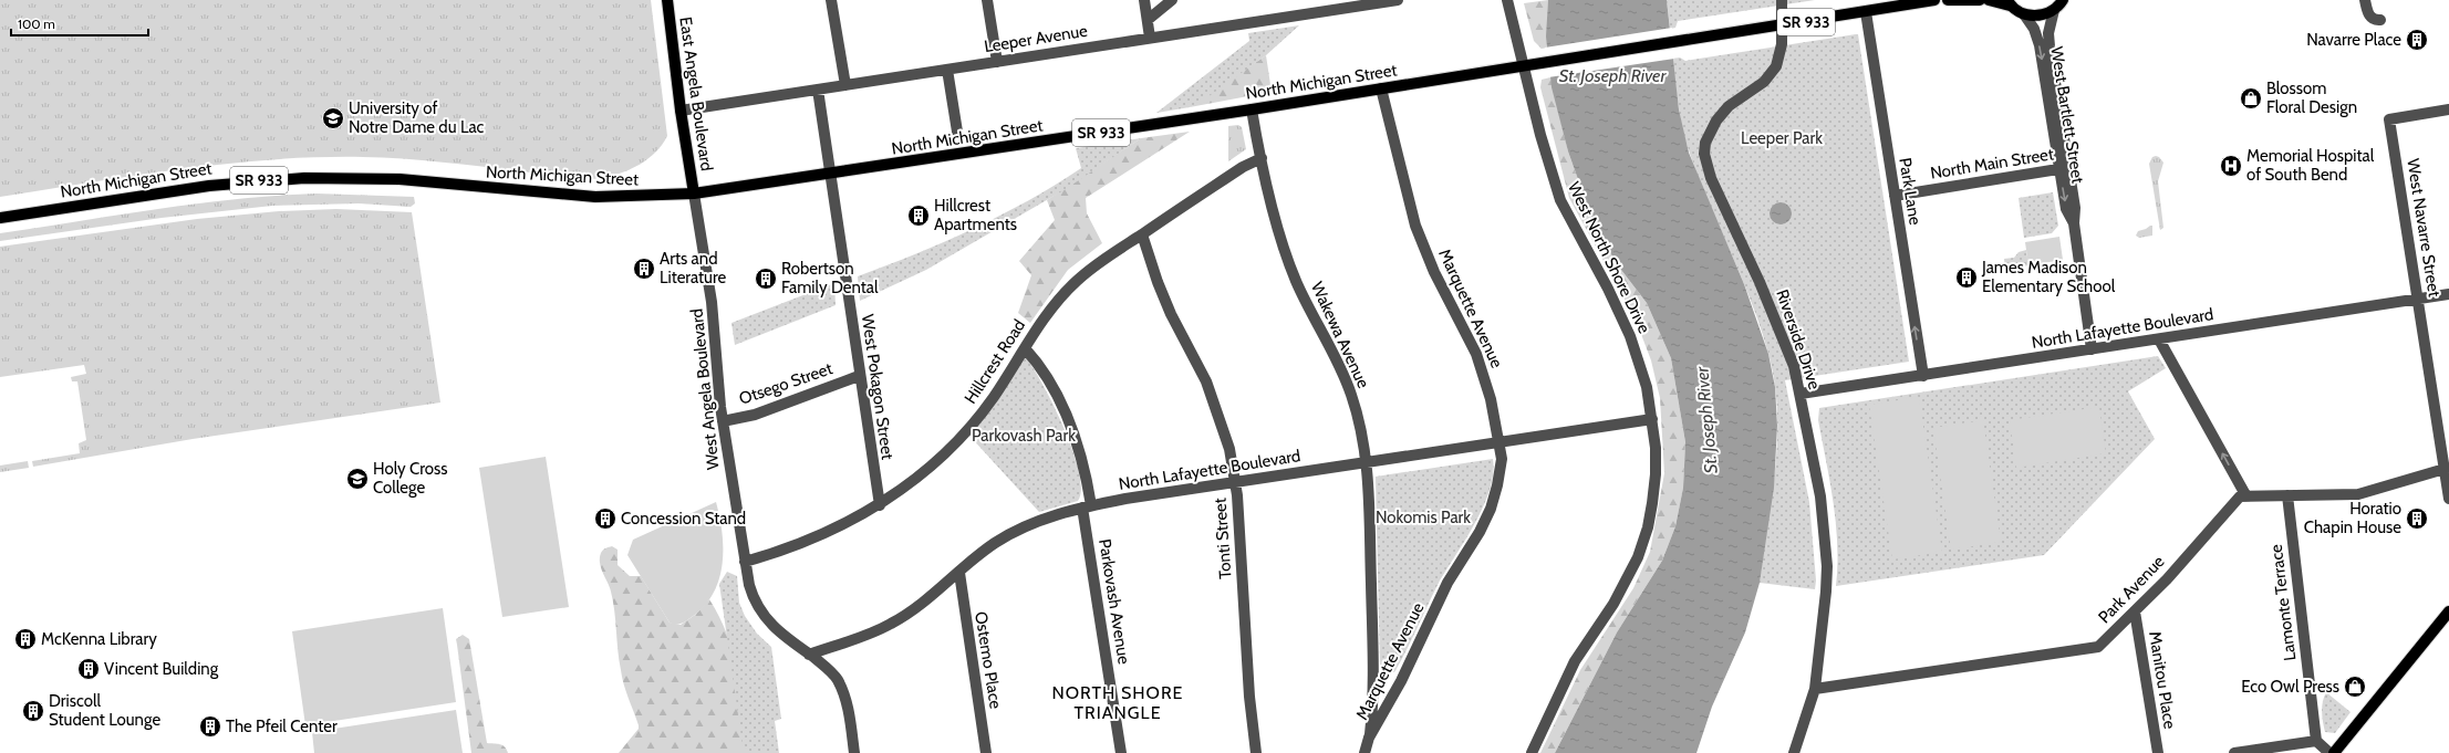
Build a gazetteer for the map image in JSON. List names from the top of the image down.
{
  "streets": {
    "main road": ["SR 933", "North Michigan Street", "East Angela Boulevard"],
    "street": [
      "Leeper Avenue",
      "West Bartlett Street",
      "North Main Street",
      "Park Lane",
      "West Navarre Street",
      "West North Shore Drive",
      "Marquette Avenue",
      "North Lafayette Boulevard",
      "Wakewa Avenue",
      "Riverside Drive",
      "Hillcrest Road",
      "Otsego Street",
      "West Pokagon Street",
      "West Angela Boulevard",
      "Tonti Street",
      "Park Avenue",
      "Parkovash Avenue",
      "Lamonte Terrace",
      "Ostemo Place",
      "Manitou Place"
    ]
  },
  "crossings": [
    ["Leeper Avenue", "East Angela Boulevard"],
    ["Leeper Avenue", "West Pokagon Street"],
    ["North Michigan Street", "East Angela Boulevard"],
    ["North Michigan Street", "Park Lane"],
    ["North Michigan Street", "West North Shore Drive"],
    ["North Michigan Street", "Marquette Avenue"],
    ["North Michigan Street", "Wakewa Avenue"],
    ["North Michigan Street", "Riverside Drive"],
    ["North Michigan Street", "West Pokagon Street"],
    ["North Michigan Street", "West Angela Boulevard"],
    ["East Angela Boulevard", "West Angela Boulevard"],
    ["West Bartlett Street", "North Main Street"],
    ["West Bartlett Street", "North Lafayette Boulevard"],
    ["North Main Street", "Park Lane"],
    ["Park Lane", "North Lafayette Boulevard"],
    ["West Navarre Street", "North Lafayette Boulevard"],
    ["West North Shore Drive", "North Lafayette Boulevard"],
    ["Marquette Avenue", "North Lafayette Boulevard"],
    ["Marquette Avenue", "Wakewa Avenue"],
    ["North Lafayette Boulevard", "Wakewa Avenue"],
    ["North Lafayette Boulevard", "Riverside Drive"],
    ["North Lafayette Boulevard", "West Angela Boulevard"],
    ["North Lafayette Boulevard", "Tonti Street"],
    ["North Lafayette Boulevard", "Parkovash Avenue"],
    ["North Lafayette Boulevard", "Ostemo Place"],
    ["Wakewa Avenue", "Hillcrest Road"],
    ["Riverside Drive", "Park Avenue"],
    ["Hillcrest Road", "West Pokagon Street"],
    ["Hillcrest Road", "West Angela Boulevard"],
    ["Hillcrest Road", "Tonti Street"],
    ["Hillcrest Road", "Parkovash Avenue"],
    ["Otsego Street", "West Pokagon Street"],
    ["Otsego Street", "West Angela Boulevard"],
    ["Park Avenue", "Manitou Place"]
  ],
  "one_way": ["Park Lane"],
  "districts": ["NORTH SHORE TRIANGLE"],
  "water": ["St. Joseph River"],
  "parks": ["Leeper Park", "Parkovash Park", "Nokomis Park"],
  "places": {
    "building": [
      "Navarre Place",
      "Hillcrest Apartments",
      "Arts and Literature",
      "James Madison Elementary School",
      "Robertson Family Dental",
      "Concession Stand",
      "Horatio Chapin House",
      "McKenna Library",
      "Vincent Building",
      "Driscoll Student Lounge",
      "The Pfeil Center"
    ],
    "shop": ["Blossom Floral Design", "Eco Owl Press"],
    "school or university": ["University of Notre Dame du Lac", "Holy Cross College"],
    "hospital": ["Memorial Hospital of South Bend"]
  },
  "scale_bar": "100 m"
}
